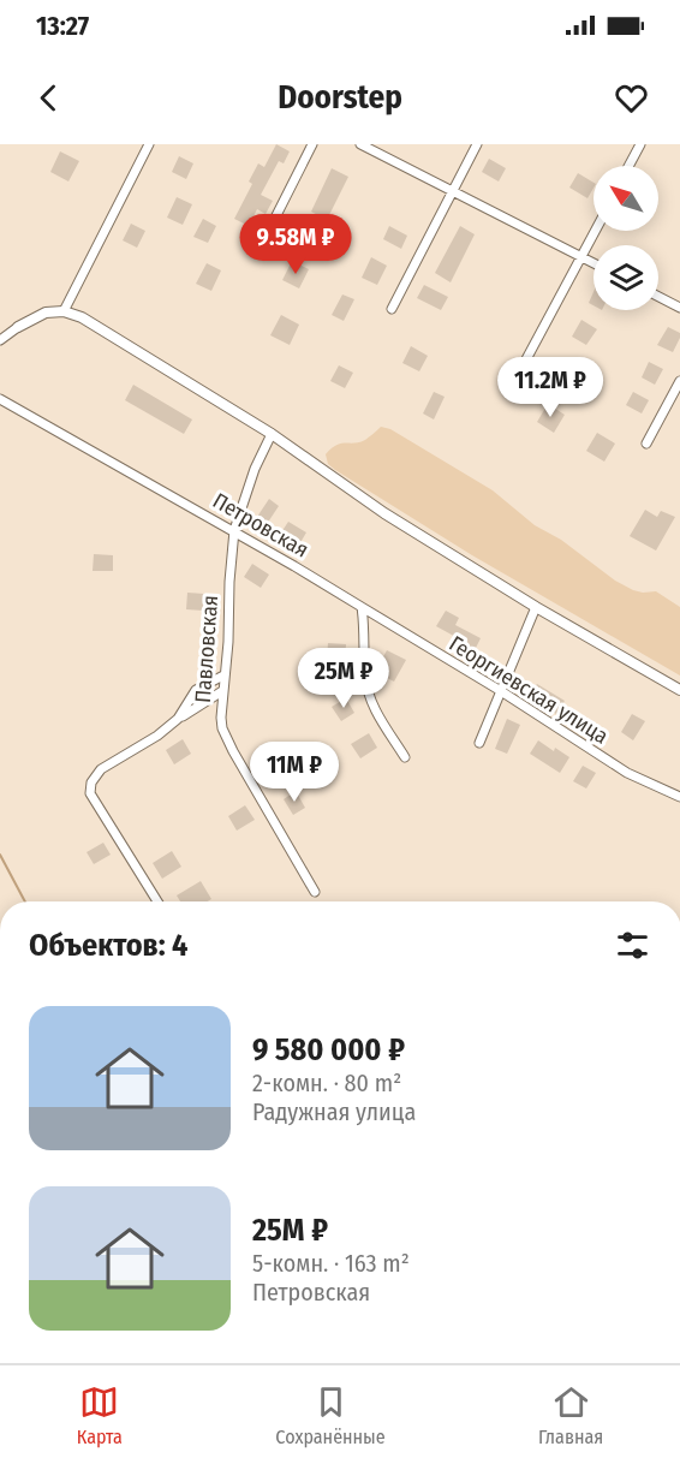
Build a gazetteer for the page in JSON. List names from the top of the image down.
{
  "streets": {
    "street": ["Петровская", "Павловская", "Георгиевская улица"]
  },
  "crossings": [
    ["Петровская", "Павловская"],
    ["Петровская", "Георгиевская улица"]
  ],
  "north": "top left",
  "page": {
    "status": "13:27",
    "header": "Doorstep",
    "price": [
      "9.58M ₽",
      "11.2M ₽",
      "25M ₽",
      "11M ₽"
    ],
    "heading": "Объектов: 4",
    "list": [
      {
        "name": "9 580 000 ₽",
        "note": "2-комн. · 80 m² · Радужная улица"
      },
      {
        "name": "25M ₽",
        "note": "5-комн. · 163 m² · Петровская"
      }
    ],
    "tabs": ["Карта", "Сохранённые", "Главная"]
  }
}
